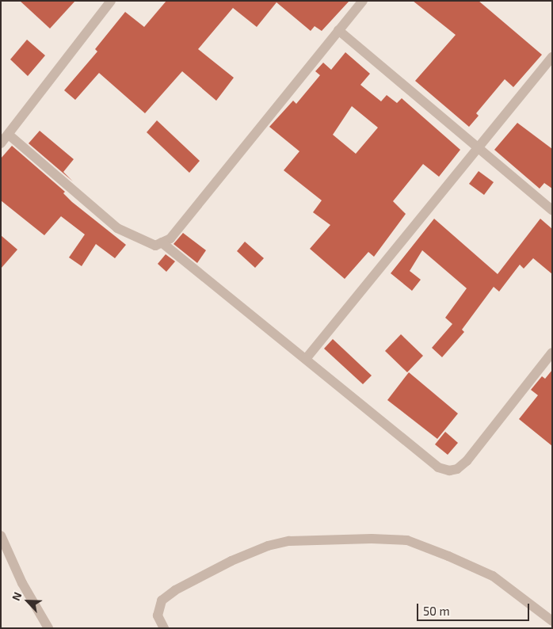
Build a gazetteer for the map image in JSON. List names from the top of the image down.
{
  "scale_bar": "50 m",
  "north": "top left"
}
